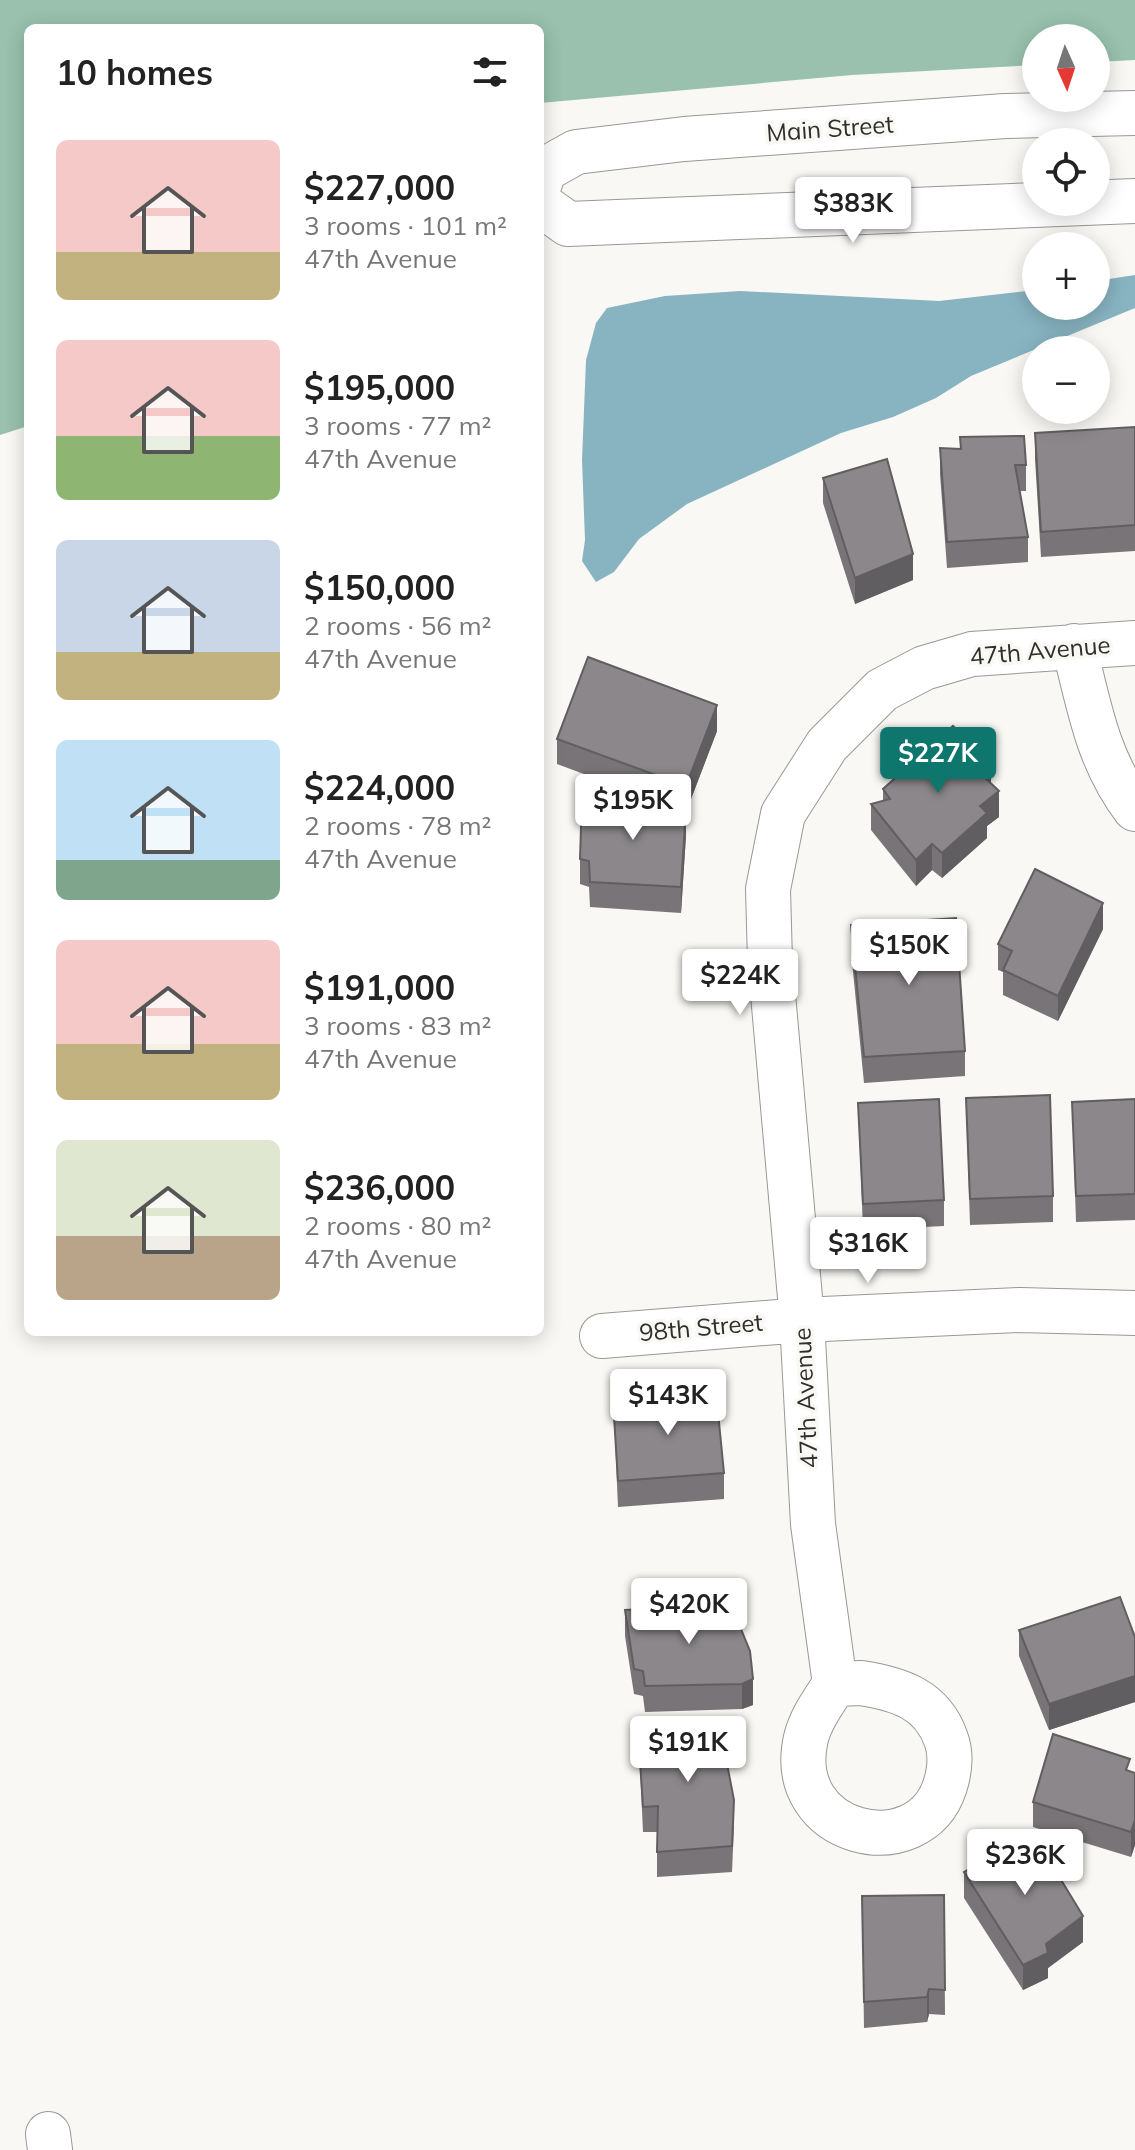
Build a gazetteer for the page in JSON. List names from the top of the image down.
{
  "streets": {
    "street": ["Main Street", "47th Avenue", "98th Street"]
  },
  "crossings": [
    ["47th Avenue", "98th Street"]
  ],
  "north": "bottom",
  "page": {
    "map_buttons": ["+", "−"],
    "heading": "10 homes",
    "list": [
      {
        "name": "$227,000",
        "note": "3 rooms · 101 m² · 47th Avenue"
      },
      {
        "name": "$195,000",
        "note": "3 rooms · 77 m² · 47th Avenue"
      },
      {
        "name": "$150,000",
        "note": "2 rooms · 56 m² · 47th Avenue"
      },
      {
        "name": "$224,000",
        "note": "2 rooms · 78 m² · 47th Avenue"
      },
      {
        "name": "$191,000",
        "note": "3 rooms · 83 m² · 47th Avenue"
      },
      {
        "name": "$236,000",
        "note": "2 rooms · 80 m² · 47th Avenue"
      }
    ],
    "price": [
      "$383K",
      "$227K",
      "$195K",
      "$150K",
      "$224K",
      "$316K",
      "$143K",
      "$420K",
      "$191K",
      "$236K"
    ]
  }
}
